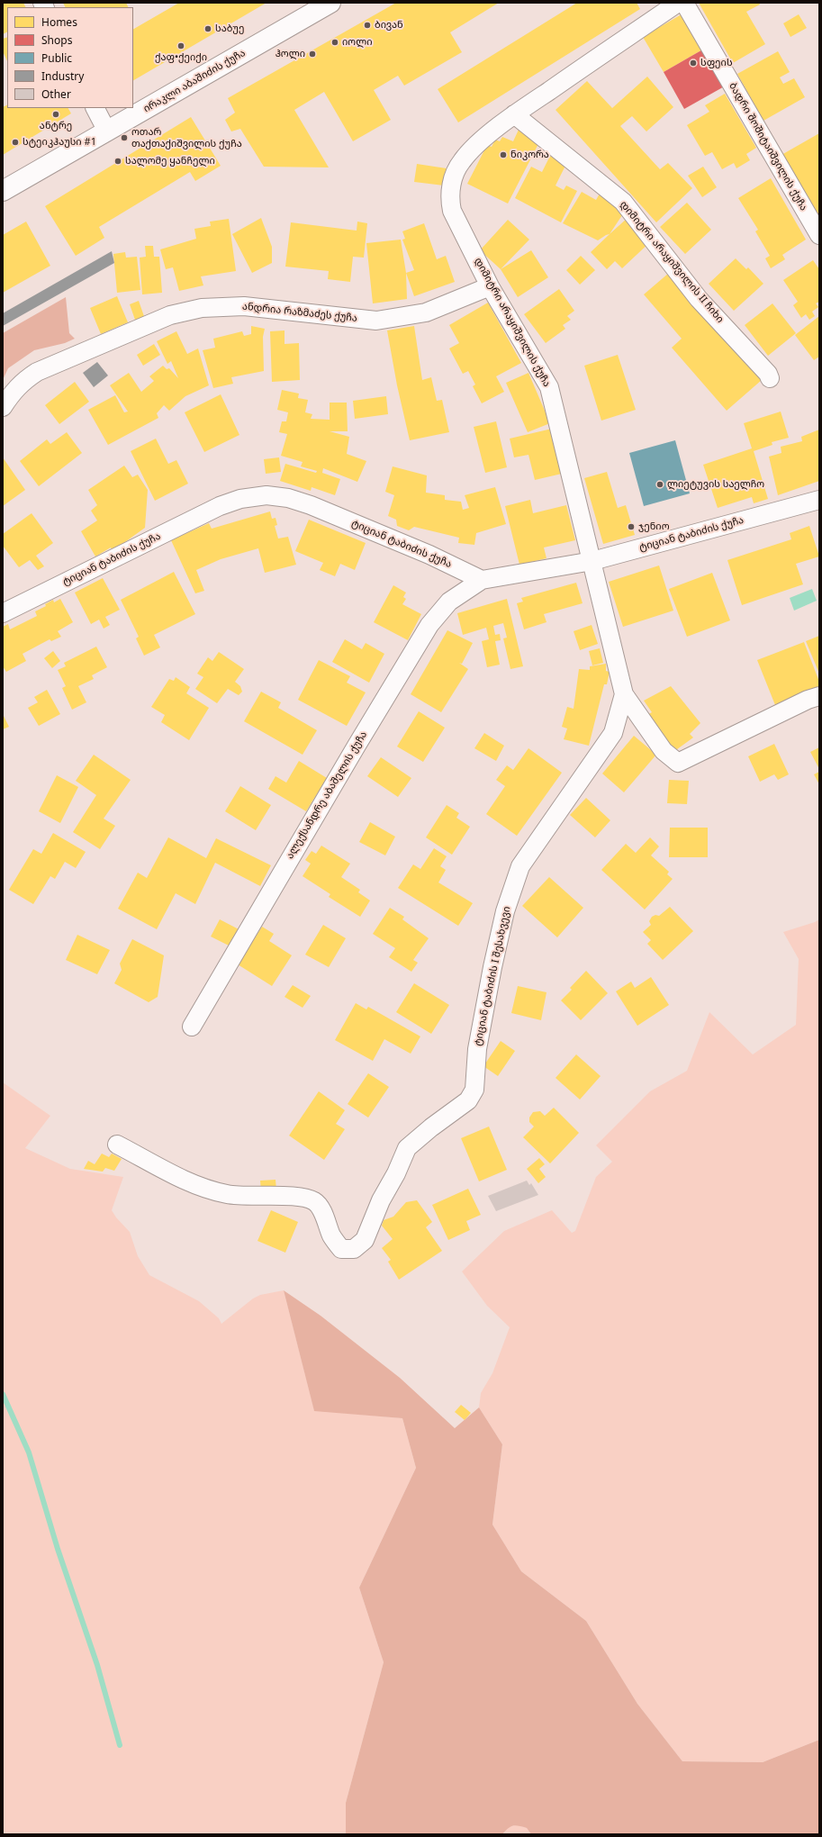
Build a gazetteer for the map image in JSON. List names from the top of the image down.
{
  "streets": {
    "street": [
      "ირაკლი აბაშიძის ქუჩა",
      "ბადრი შოშიტაიშვილის ქუჩა",
      "დიმიტრი არაყიშვილის II ჩიხი",
      "ანდრია რაზმაძეს ქუჩა",
      "დიმიტრი არაყიშვილის ქუჩა",
      "ტიციან ტაბიძის ქუჩა",
      "ალექსანდრე აბაშელის ქუჩა",
      "ტიციან ტაბიძის I შესახვევი"
    ]
  },
  "crossings": [
    ["დიმიტრი არაყიშვილის II ჩიხი", "დიმიტრი არაყიშვილის ქუჩა"],
    ["ანდრია რაზმაძეს ქუჩა", "დიმიტრი არაყიშვილის ქუჩა"],
    ["დიმიტრი არაყიშვილის ქუჩა", "ტიციან ტაბიძის ქუჩა"],
    ["დიმიტრი არაყიშვილის ქუჩა", "ტიციან ტაბიძის I შესახვევი"],
    ["ტიციან ტაბიძის ქუჩა", "ალექსანდრე აბაშელის ქუჩა"],
    ["ტიციან ტაბიძის ქუჩა", "ტიციან ტაბიძის I შესახვევი"]
  ],
  "places": [
    "ბივან",
    "საბუე",
    "იოლი",
    "ქაფ•ქეიქი",
    "ჰოლი",
    "სფეის",
    "ანტრე",
    "ოთარ თაქთაქიშვილის ქუჩა",
    "სტეიკჰაუსი #1",
    "ნიკორა",
    "სალომე ყანჩელი",
    "ლიეტუვის საელჩო",
    "ჯენიო"
  ],
  "legend": [
    "Homes",
    "Shops",
    "Public",
    "Industry",
    "Other"
  ]
}
